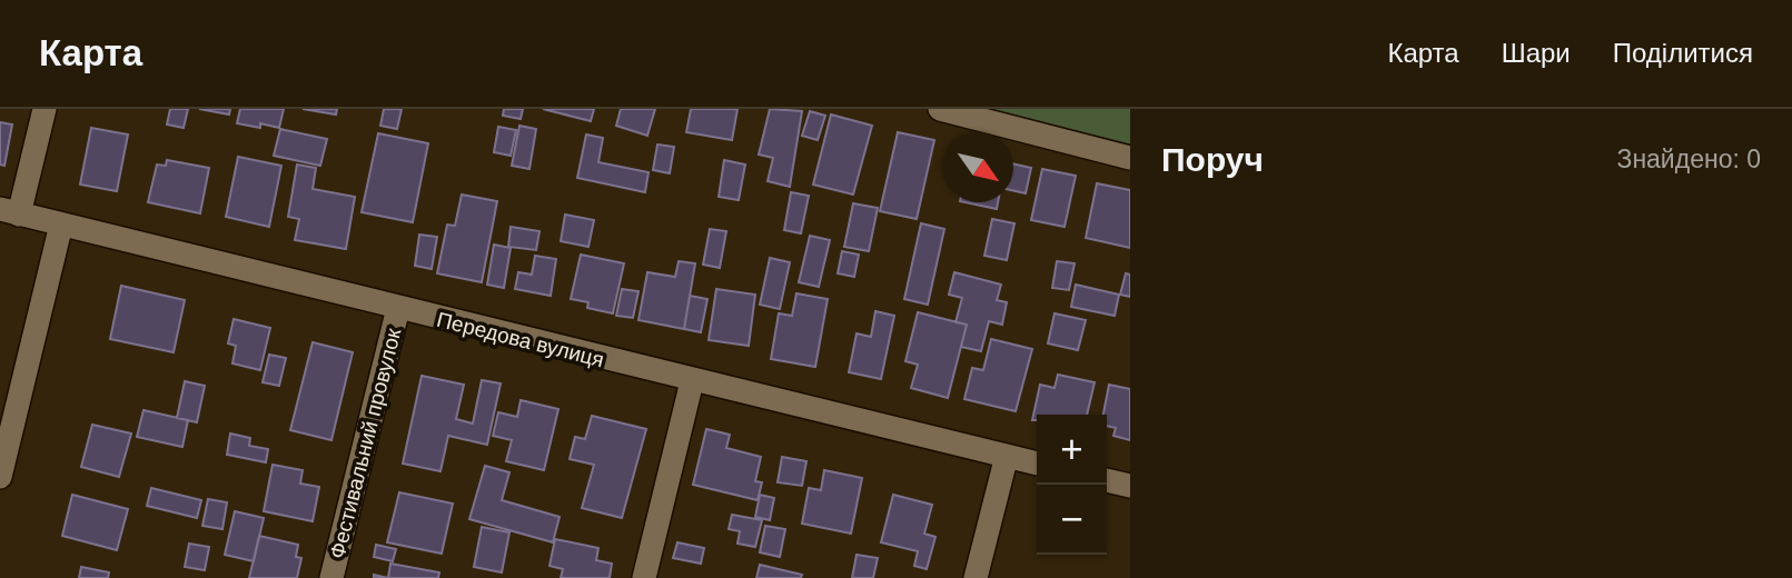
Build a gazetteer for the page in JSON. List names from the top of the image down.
{
  "streets": {
    "street": ["Передова вулиця", "Фестивальний провулок"]
  },
  "crossings": [
    ["Передова вулиця", "Фестивальний провулок"]
  ],
  "north": "bottom right",
  "page": {
    "header": "Карта",
    "nav": ["Карта", "Шари", "Поділитися"],
    "heading": ["Поруч", "Знайдено: 0"],
    "map_buttons": ["+", "−"]
  }
}
